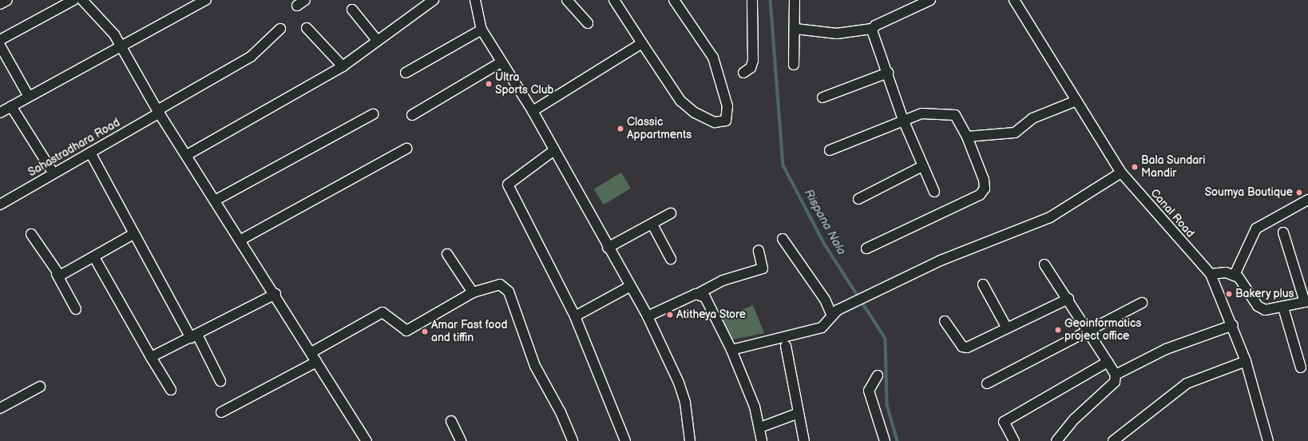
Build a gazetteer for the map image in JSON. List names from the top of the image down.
{
  "streets": {
    "street": ["Sahastradhara Road", "Canal Road"]
  },
  "water": ["Rispana Nala"],
  "places": [
    "Ultra Sports Club",
    "Classic Appartments",
    "Bala Sundari Mandir",
    "Soumya Boutique",
    "Bakery plus",
    "Atitheya Store",
    "Geoinformatics project office",
    "Amar Fast food and tiffin"
  ]
}
